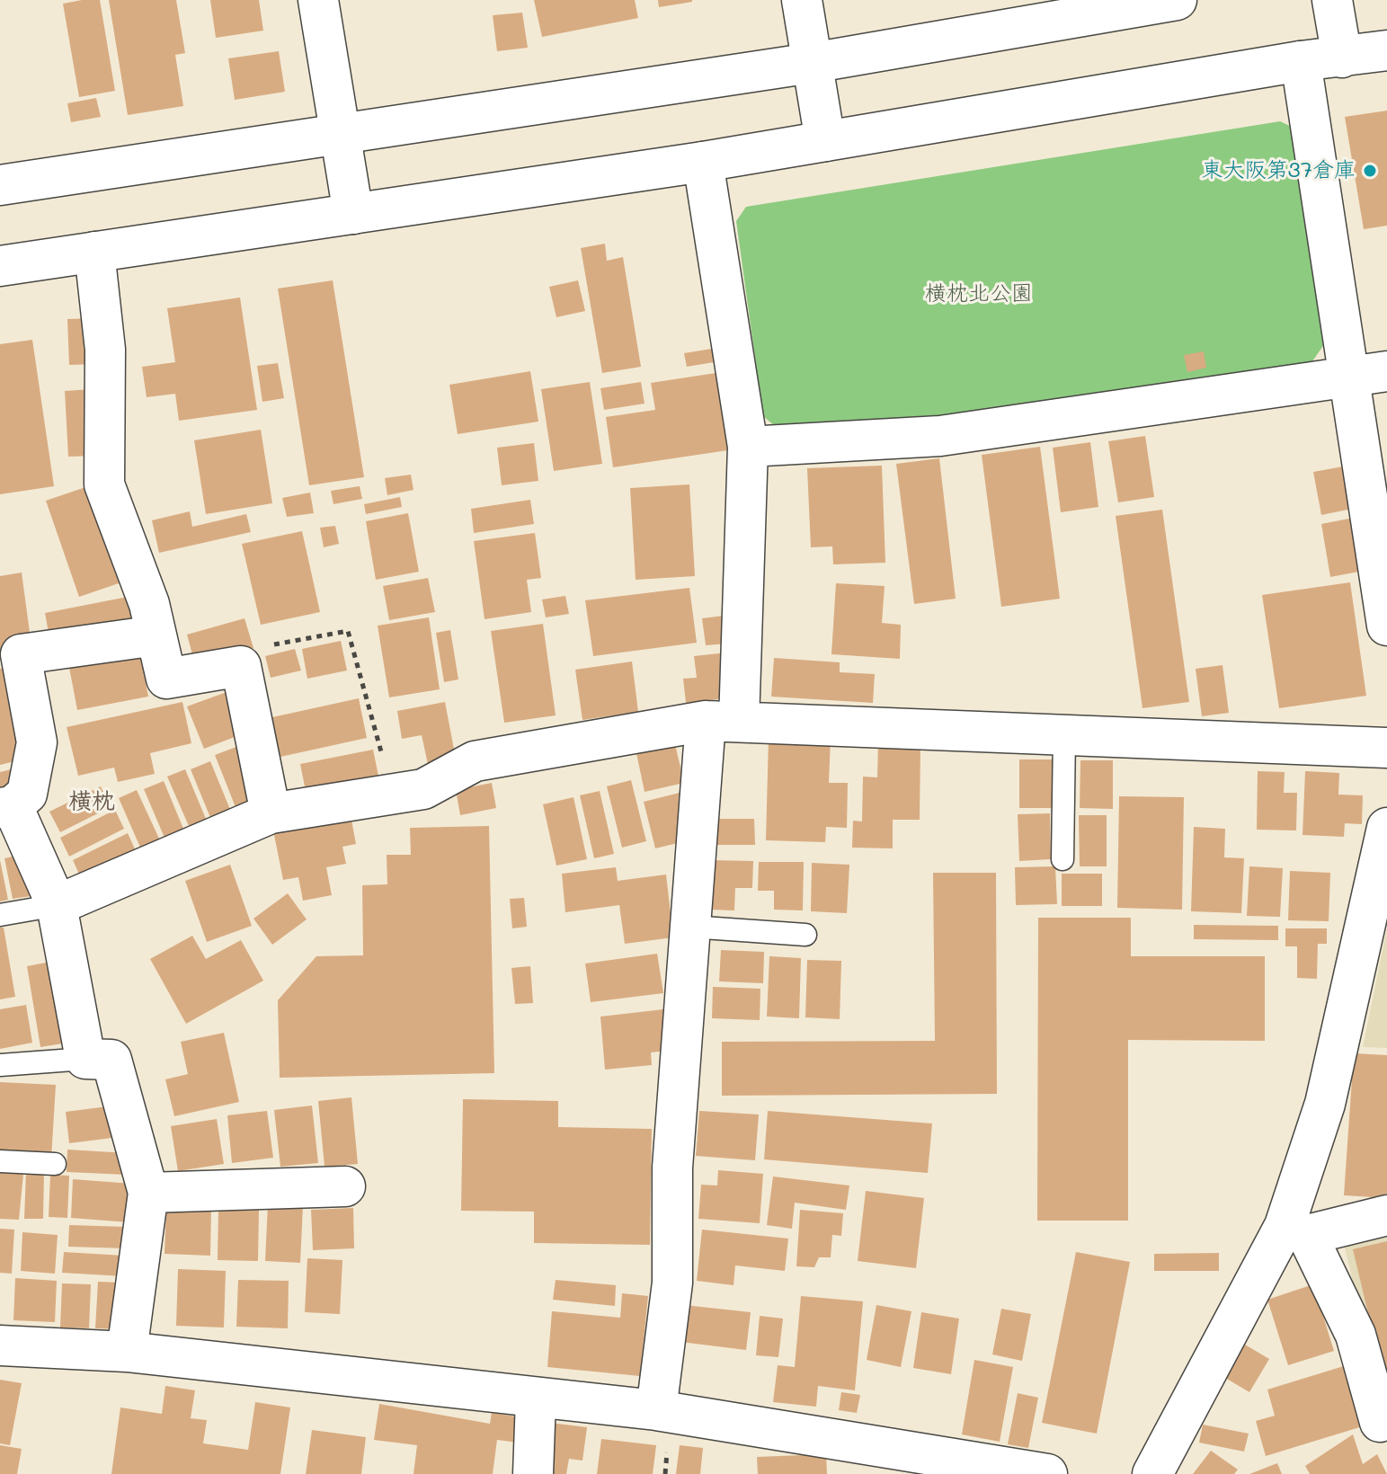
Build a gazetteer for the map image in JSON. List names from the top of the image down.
{
  "districts": ["横枕"],
  "parks": ["横枕北公園"],
  "places": ["東大阪第37倉庫"]
}
